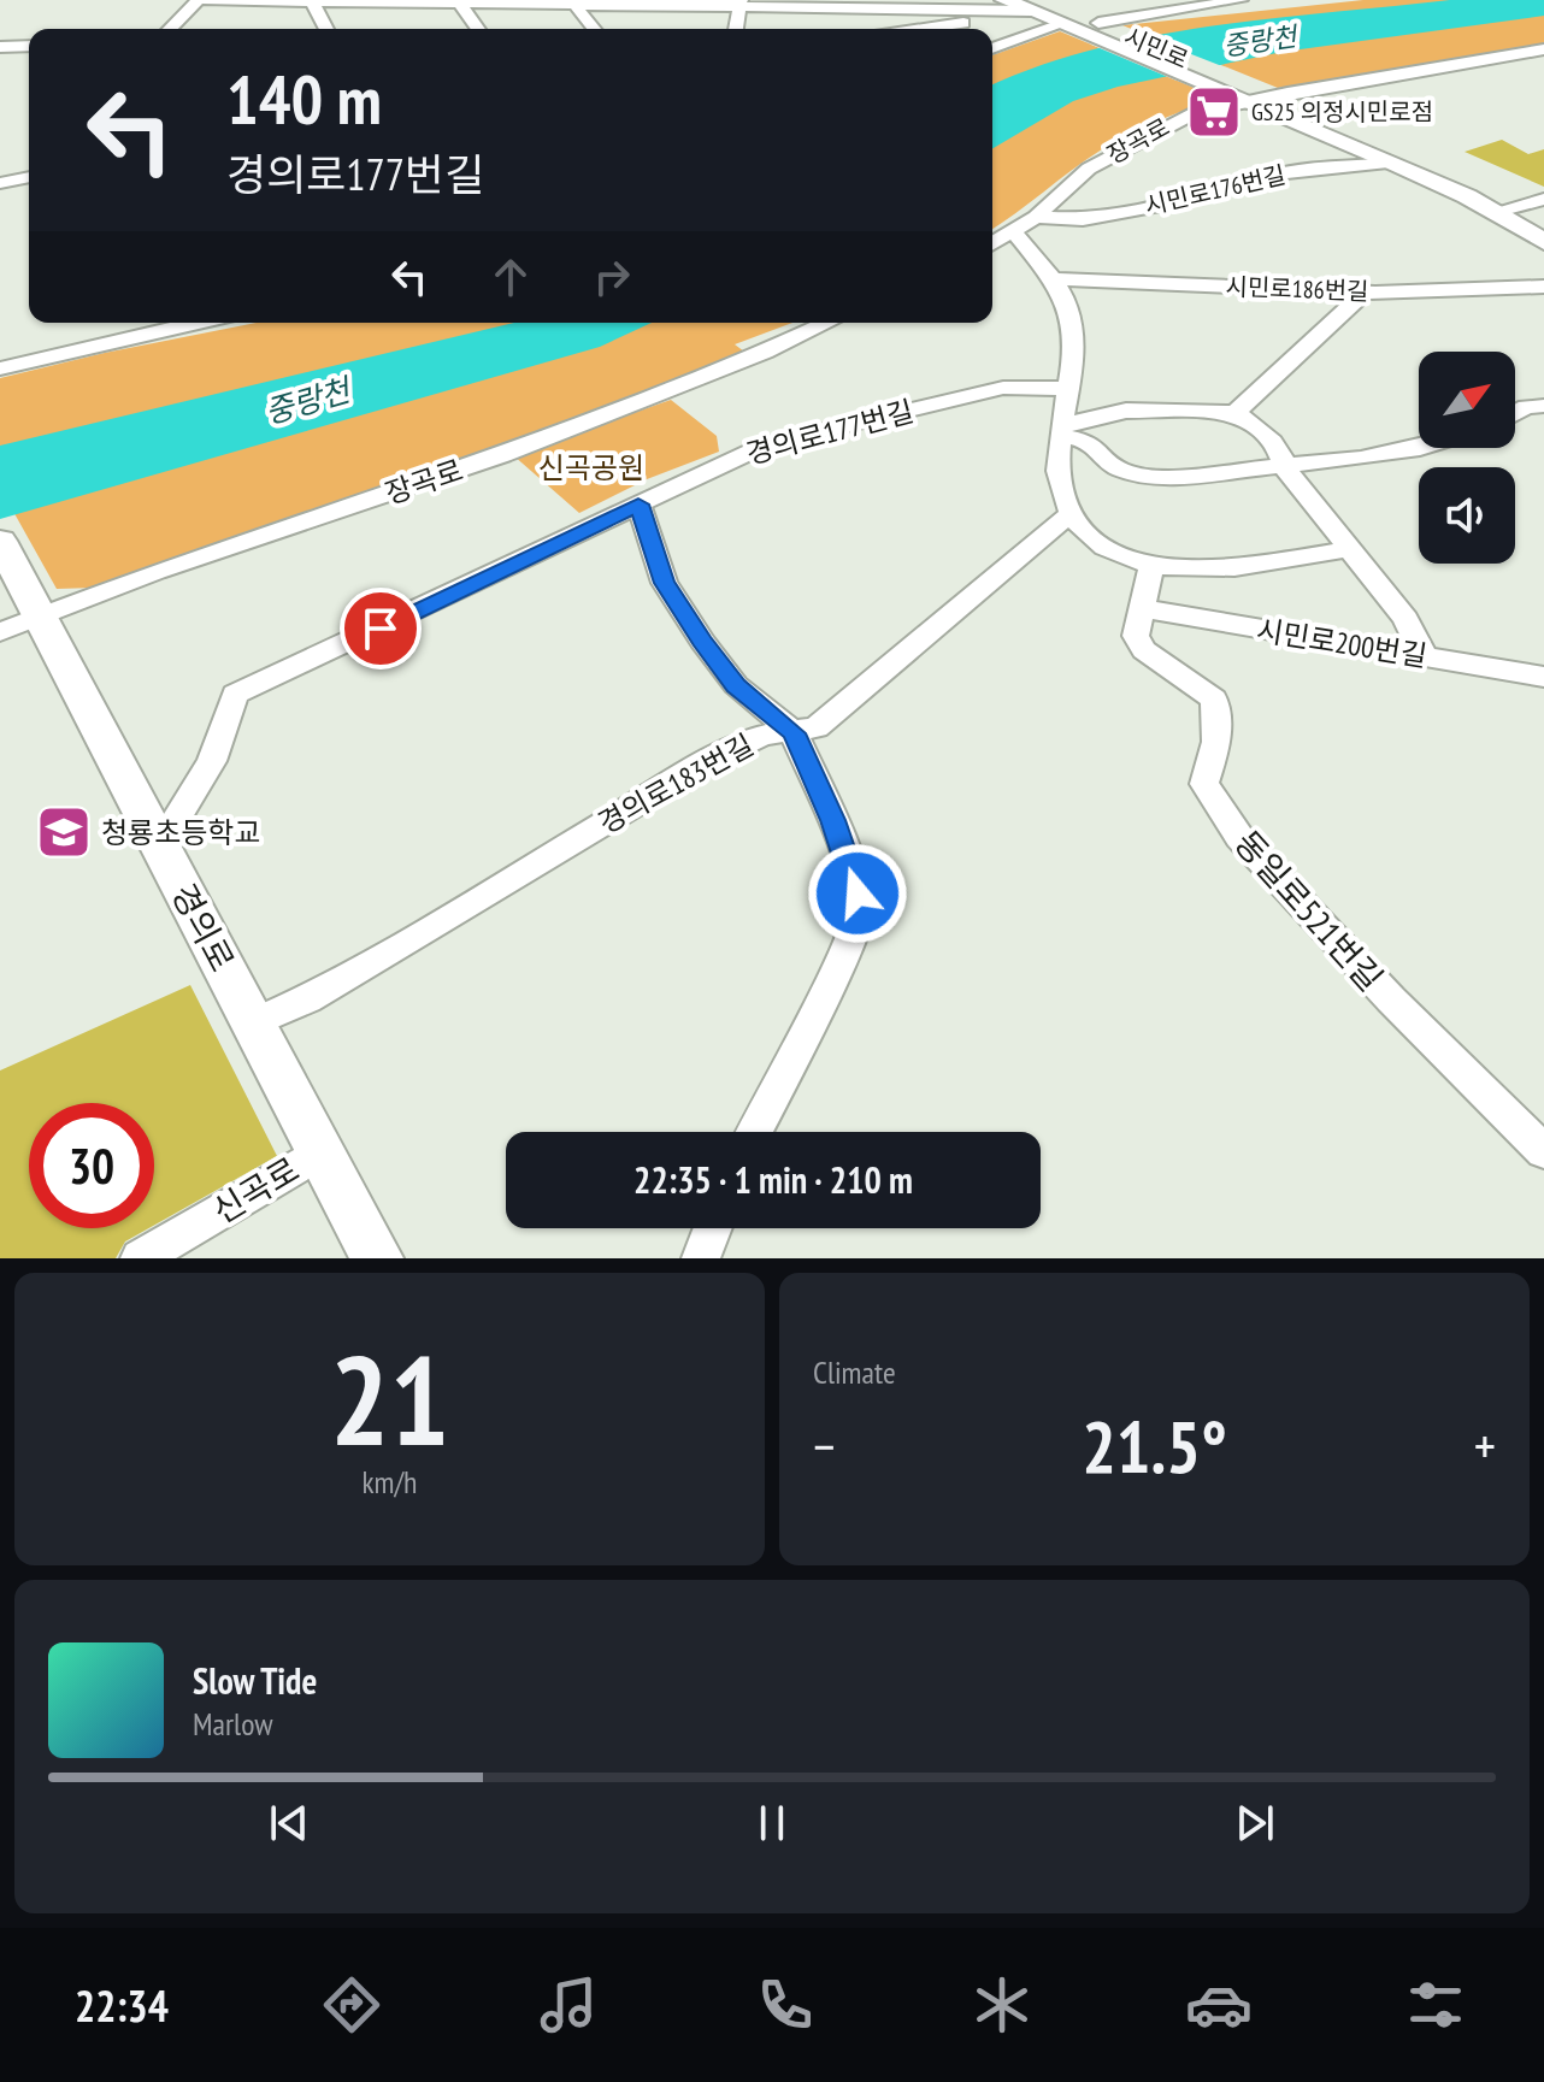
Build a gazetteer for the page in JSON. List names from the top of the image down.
{
  "streets": {
    "street": [
      "시민로",
      "장곡로",
      "시민로176번길",
      "시민로186번길",
      "경의로177번길",
      "시민로200번길",
      "경의로183번길",
      "동일로521번길",
      "경의로",
      "신곡로"
    ]
  },
  "crossings": [
    ["시민로", "장곡로"],
    ["시민로", "시민로176번길"],
    ["장곡로", "시민로176번길"],
    ["장곡로", "경의로"],
    ["경의로177번길", "경의로"],
    ["시민로200번길", "동일로521번길"],
    ["경의로183번길", "경의로"],
    ["경의로", "신곡로"]
  ],
  "water": ["중랑천"],
  "parks": ["신곡공원"],
  "places": {
    "supermarket": ["GS25 의정시민로점"],
    "school or university": ["청룡초등학교"]
  },
  "north": "top right",
  "page": {
    "turn": ["140 m", "경의로177번길"],
    "limit": "30",
    "trip": "22:35 · 1 min · 210 m",
    "tile": [
      ["21", "km/h"],
      "Climate"
    ],
    "heat": ["−", "21.5°", "+"],
    "song": ["Slow Tide", "Marlow"],
    "tabs": "22:34"
  }
}
